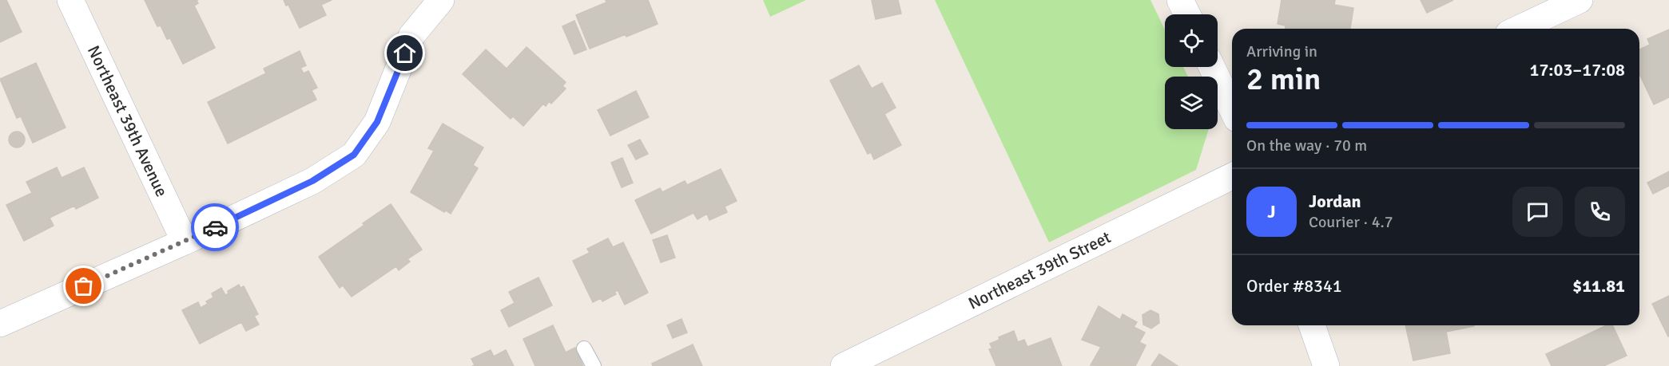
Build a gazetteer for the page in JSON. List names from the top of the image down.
{
  "streets": {
    "street": ["Northeast 39th Avenue", "Northeast 39th Street"]
  },
  "page": {
    "heading": ["2 min", "Arriving in", "17:03–17:08"],
    "panel": [
      "Jordan",
      "Courier · 4.7",
      "Order #8341",
      "$11.81"
    ],
    "bar": "On the way · 70 m",
    "round": "J"
  }
}
